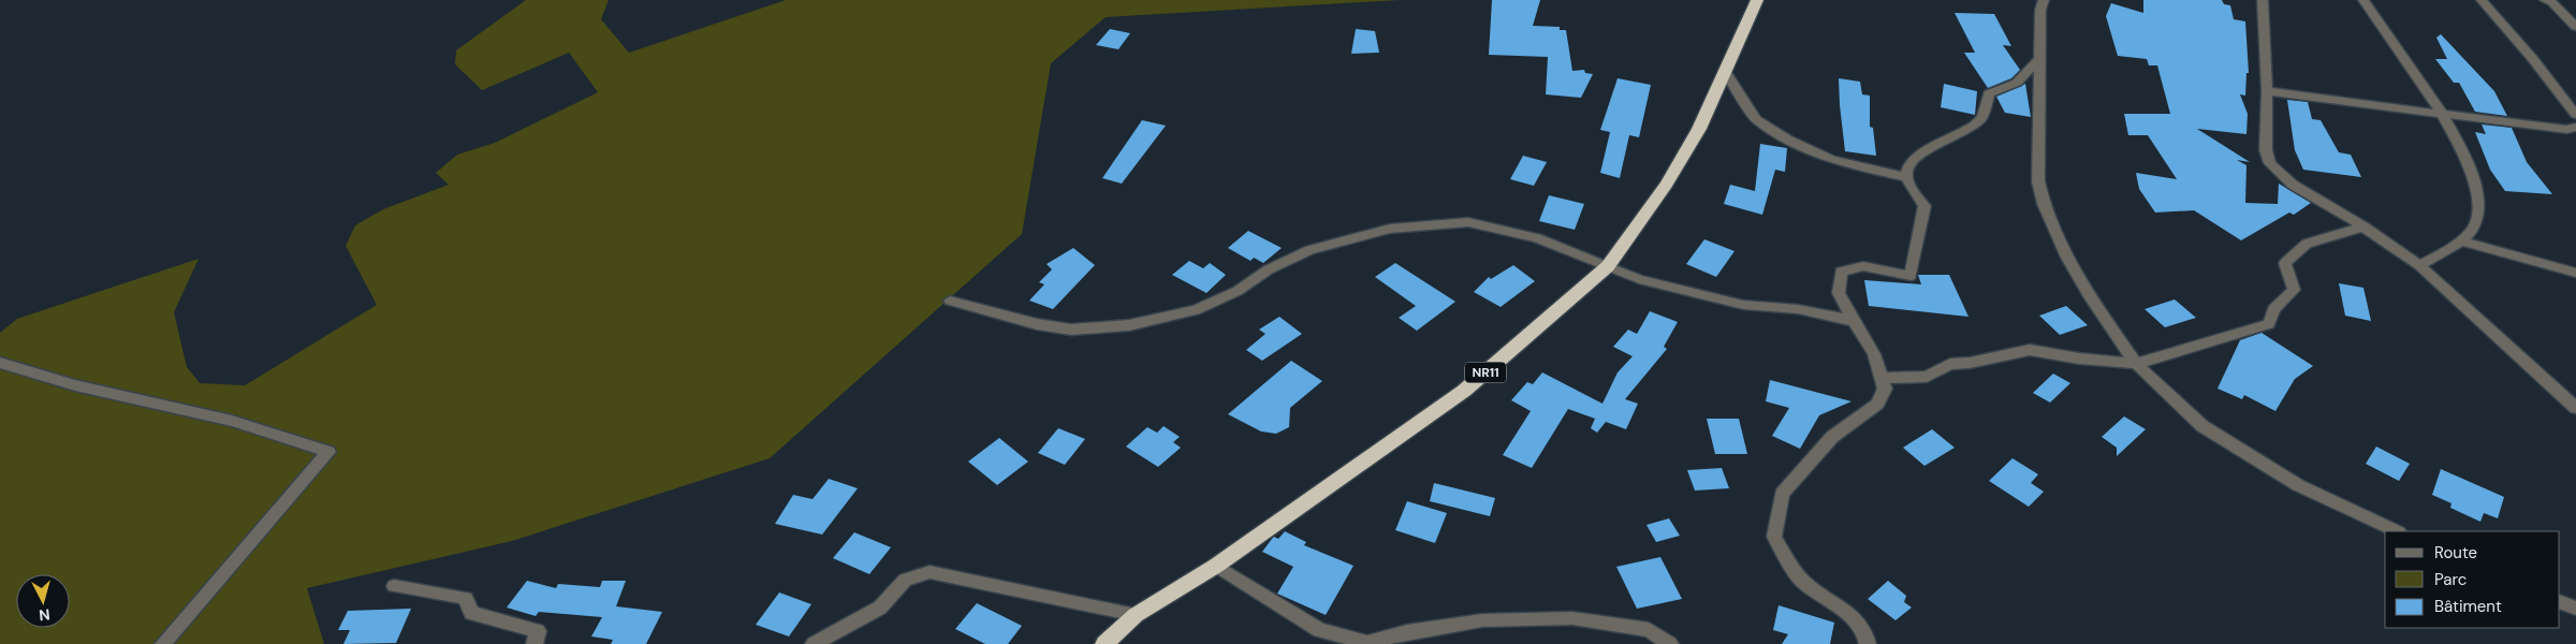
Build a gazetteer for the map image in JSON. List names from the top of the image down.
{
  "streets": {
    "highway": ["NR11"]
  },
  "legend": ["Route", "Parc", "Bâtiment"],
  "north": "bottom"
}
